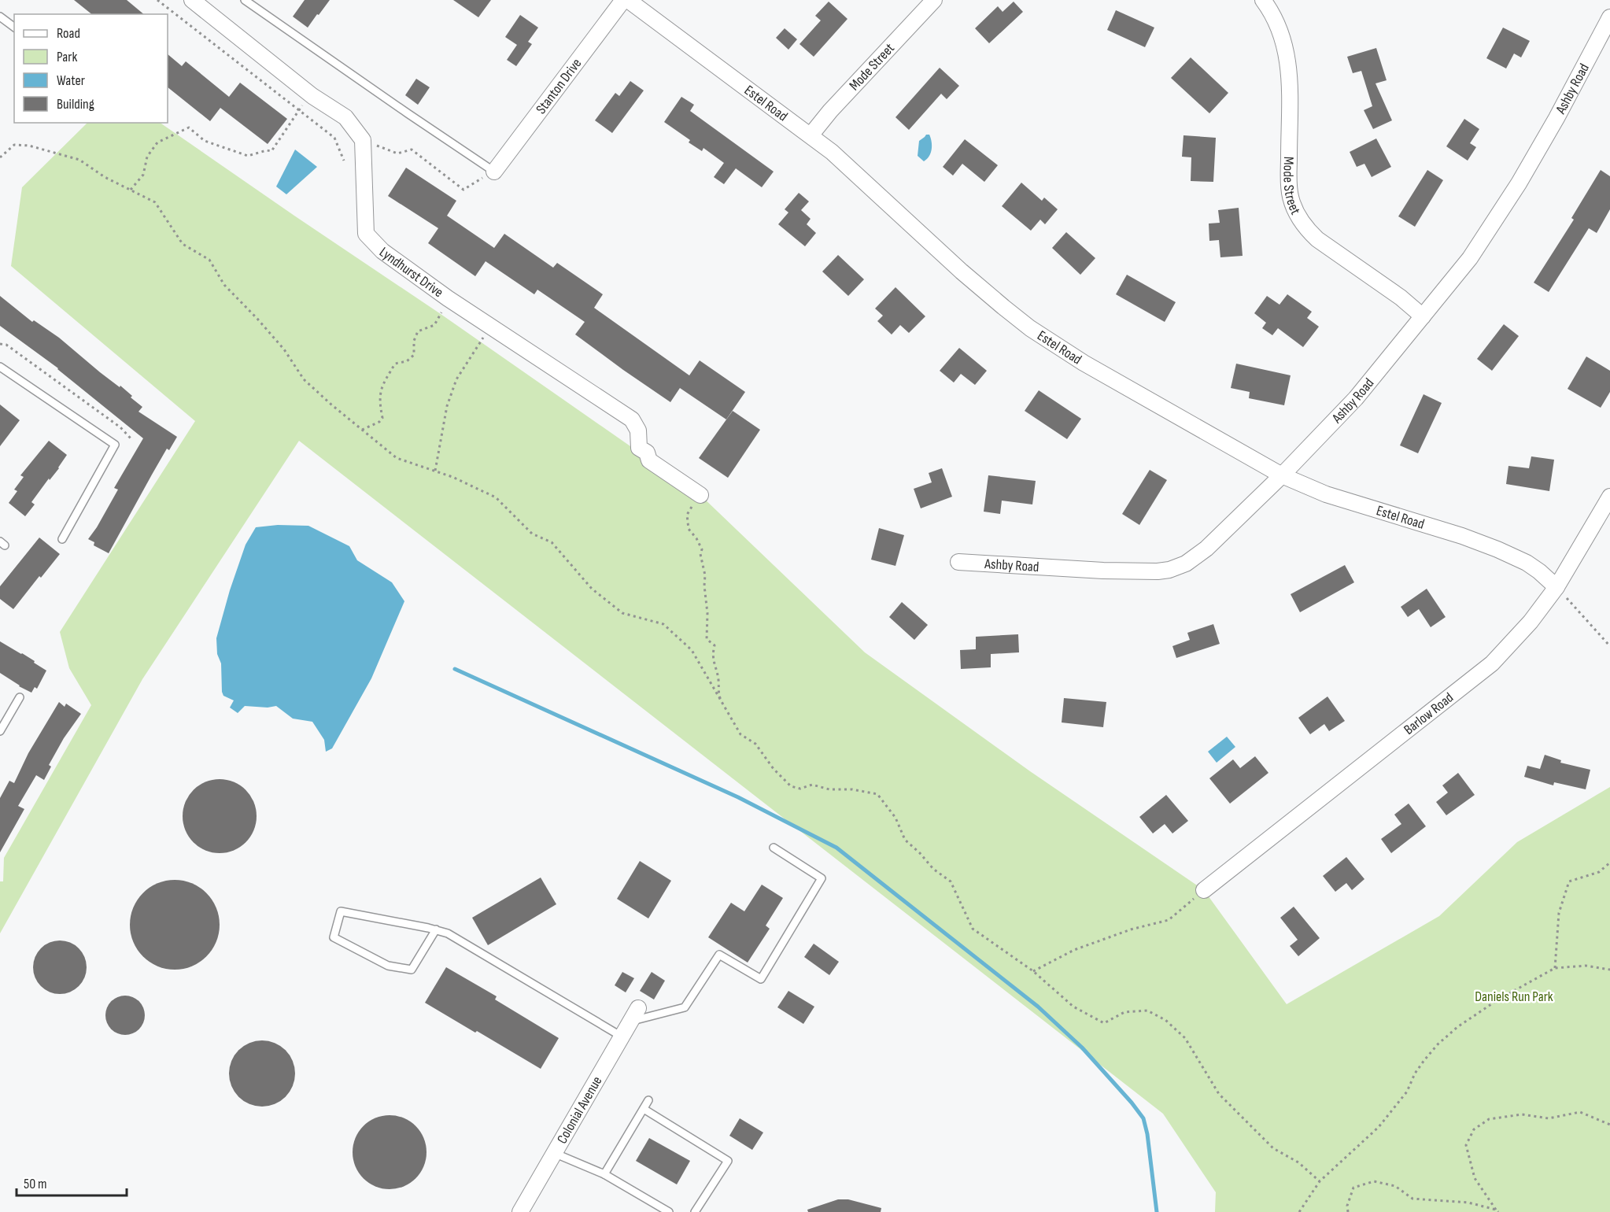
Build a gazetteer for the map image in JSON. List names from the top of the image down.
{
  "streets": {
    "street": [
      "Mode Street",
      "Stanton Drive",
      "Ashby Road",
      "Estel Road",
      "Lyndhurst Drive",
      "Barlow Road",
      "Colonial Avenue"
    ]
  },
  "crossings": [
    ["Mode Street", "Ashby Road"],
    ["Mode Street", "Estel Road"],
    ["Ashby Road", "Estel Road"],
    ["Estel Road", "Barlow Road"]
  ],
  "parks": ["Daniels Run Park"],
  "legend": [
    "Road",
    "Park",
    "Water",
    "Building"
  ],
  "scale_bar": "50 m"
}
